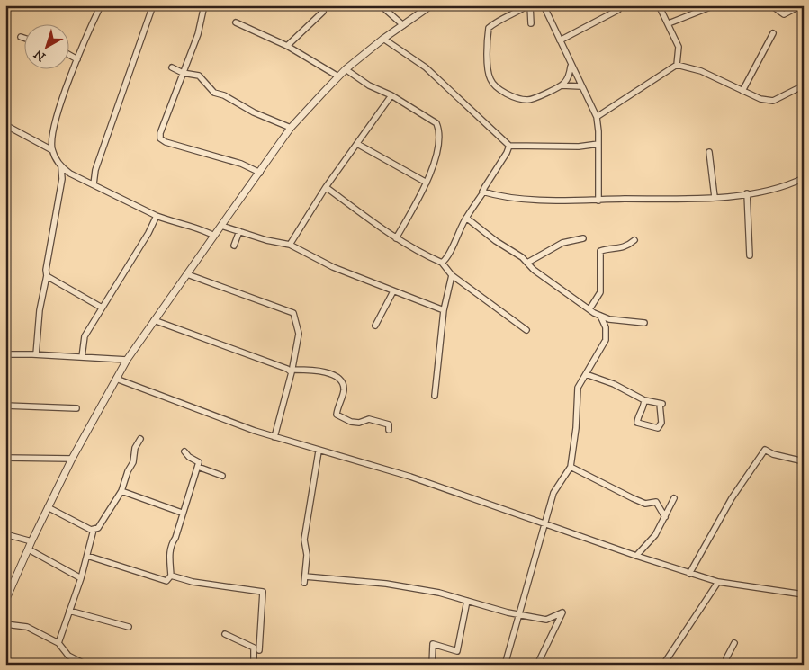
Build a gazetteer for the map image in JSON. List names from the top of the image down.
{
  "north": "bottom left"
}
